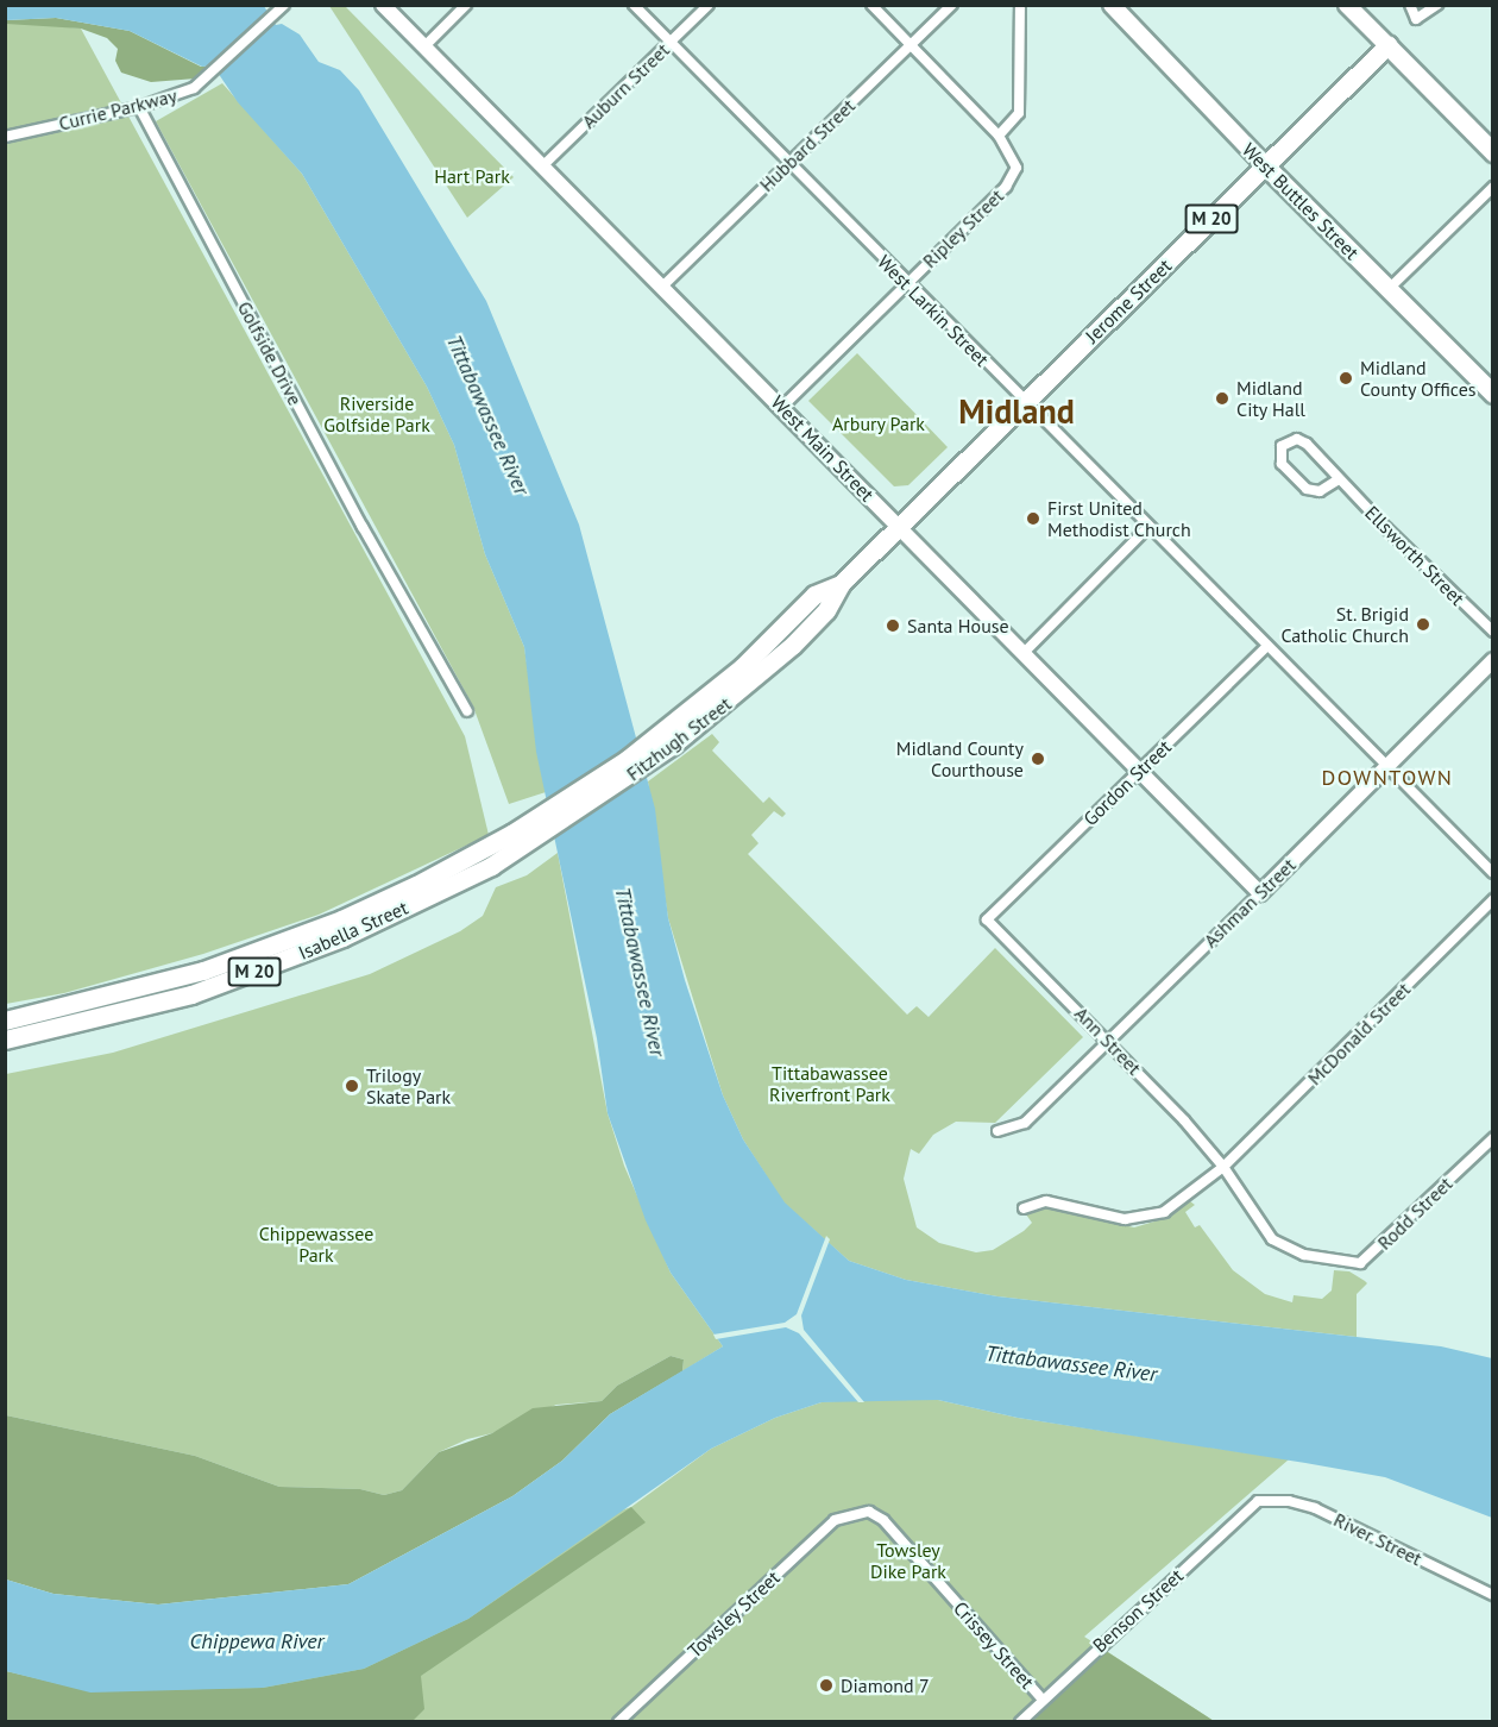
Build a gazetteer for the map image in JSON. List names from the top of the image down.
{
  "streets": {
    "highway": [
      "West Buttles Street",
      "M 20",
      "Jerome Street",
      "Fitzhugh Street",
      "Isabella Street"
    ],
    "street": [
      "Auburn Street",
      "Currie Parkway",
      "Hubbard Street",
      "Ripley Street",
      "West Larkin Street",
      "Golfside Drive",
      "West Main Street",
      "Ellsworth Street",
      "Gordon Street",
      "Ashman Street",
      "McDonald Street",
      "Ann Street",
      "Rodd Street",
      "River Street",
      "Benson Street",
      "Towsley Street",
      "Crissey Street"
    ]
  },
  "crossings": [
    ["Auburn Street", "West Larkin Street"],
    ["Auburn Street", "West Main Street"],
    ["Currie Parkway", "Golfside Drive"],
    ["Hubbard Street", "West Larkin Street"],
    ["Hubbard Street", "West Main Street"],
    ["West Buttles Street", "Jerome Street"],
    ["Ripley Street", "West Larkin Street"],
    ["Ripley Street", "West Main Street"],
    ["Jerome Street", "West Larkin Street"],
    ["Jerome Street", "West Main Street"],
    ["Jerome Street", "Fitzhugh Street"],
    ["West Larkin Street", "Gordon Street"],
    ["West Larkin Street", "Ashman Street"],
    ["West Main Street", "Fitzhugh Street"],
    ["West Main Street", "Gordon Street"],
    ["West Main Street", "Ashman Street"],
    ["Fitzhugh Street", "Isabella Street"],
    ["Gordon Street", "Ann Street"],
    ["Ashman Street", "Ann Street"],
    ["McDonald Street", "Ann Street"],
    ["Ann Street", "Rodd Street"],
    ["River Street", "Benson Street"],
    ["Benson Street", "Crissey Street"],
    ["Towsley Street", "Crissey Street"]
  ],
  "districts": ["Midland", "DOWNTOWN"],
  "water": ["Tittabawassee River", "Chippewa River"],
  "parks": [
    "Hart Park",
    "Riverside Golfside Park",
    "Arbury Park",
    "Tittabawassee Riverfront Park",
    "Chippewassee Park",
    "Towsley Dike Park"
  ],
  "places": [
    "Midland County Offices",
    "Midland City Hall",
    "First United Methodist Church",
    "St. Brigid Catholic Church",
    "Santa House",
    "Midland County Courthouse",
    "Trilogy Skate Park",
    "Diamond 7"
  ]
}
